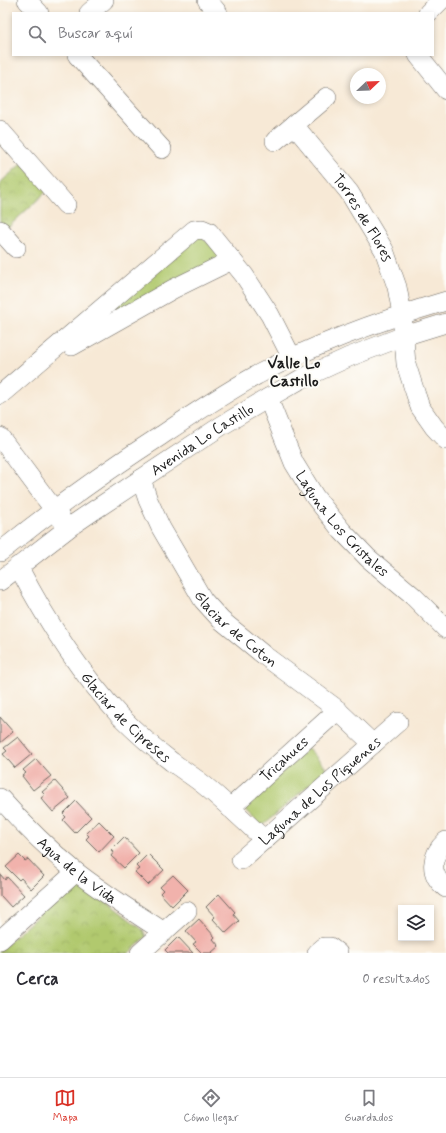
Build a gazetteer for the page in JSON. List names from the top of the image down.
{
  "streets": {
    "street": [
      "Torres de Flores",
      "Avenida Lo Castillo",
      "Laguna Los Cristales",
      "Glaciar de Coton",
      "Glaciar de Cipreses",
      "Tricahues",
      "Laguna de Los Piquenes",
      "Agua de la Vida"
    ]
  },
  "crossings": [
    ["Torres de Flores", "Avenida Lo Castillo"],
    ["Avenida Lo Castillo", "Laguna Los Cristales"],
    ["Avenida Lo Castillo", "Glaciar de Coton"],
    ["Avenida Lo Castillo", "Glaciar de Cipreses"],
    ["Glaciar de Coton", "Tricahues"],
    ["Glaciar de Coton", "Laguna de Los Piquenes"],
    ["Glaciar de Cipreses", "Tricahues"],
    ["Glaciar de Cipreses", "Laguna de Los Piquenes"]
  ],
  "districts": ["Valle Lo Castillo"],
  "north": "top right",
  "page": {
    "search": "Buscar aquí",
    "heading": ["Cerca", "0 resultados"],
    "nav": ["Mapa", "Cómo llegar", "Guardados"]
  }
}
